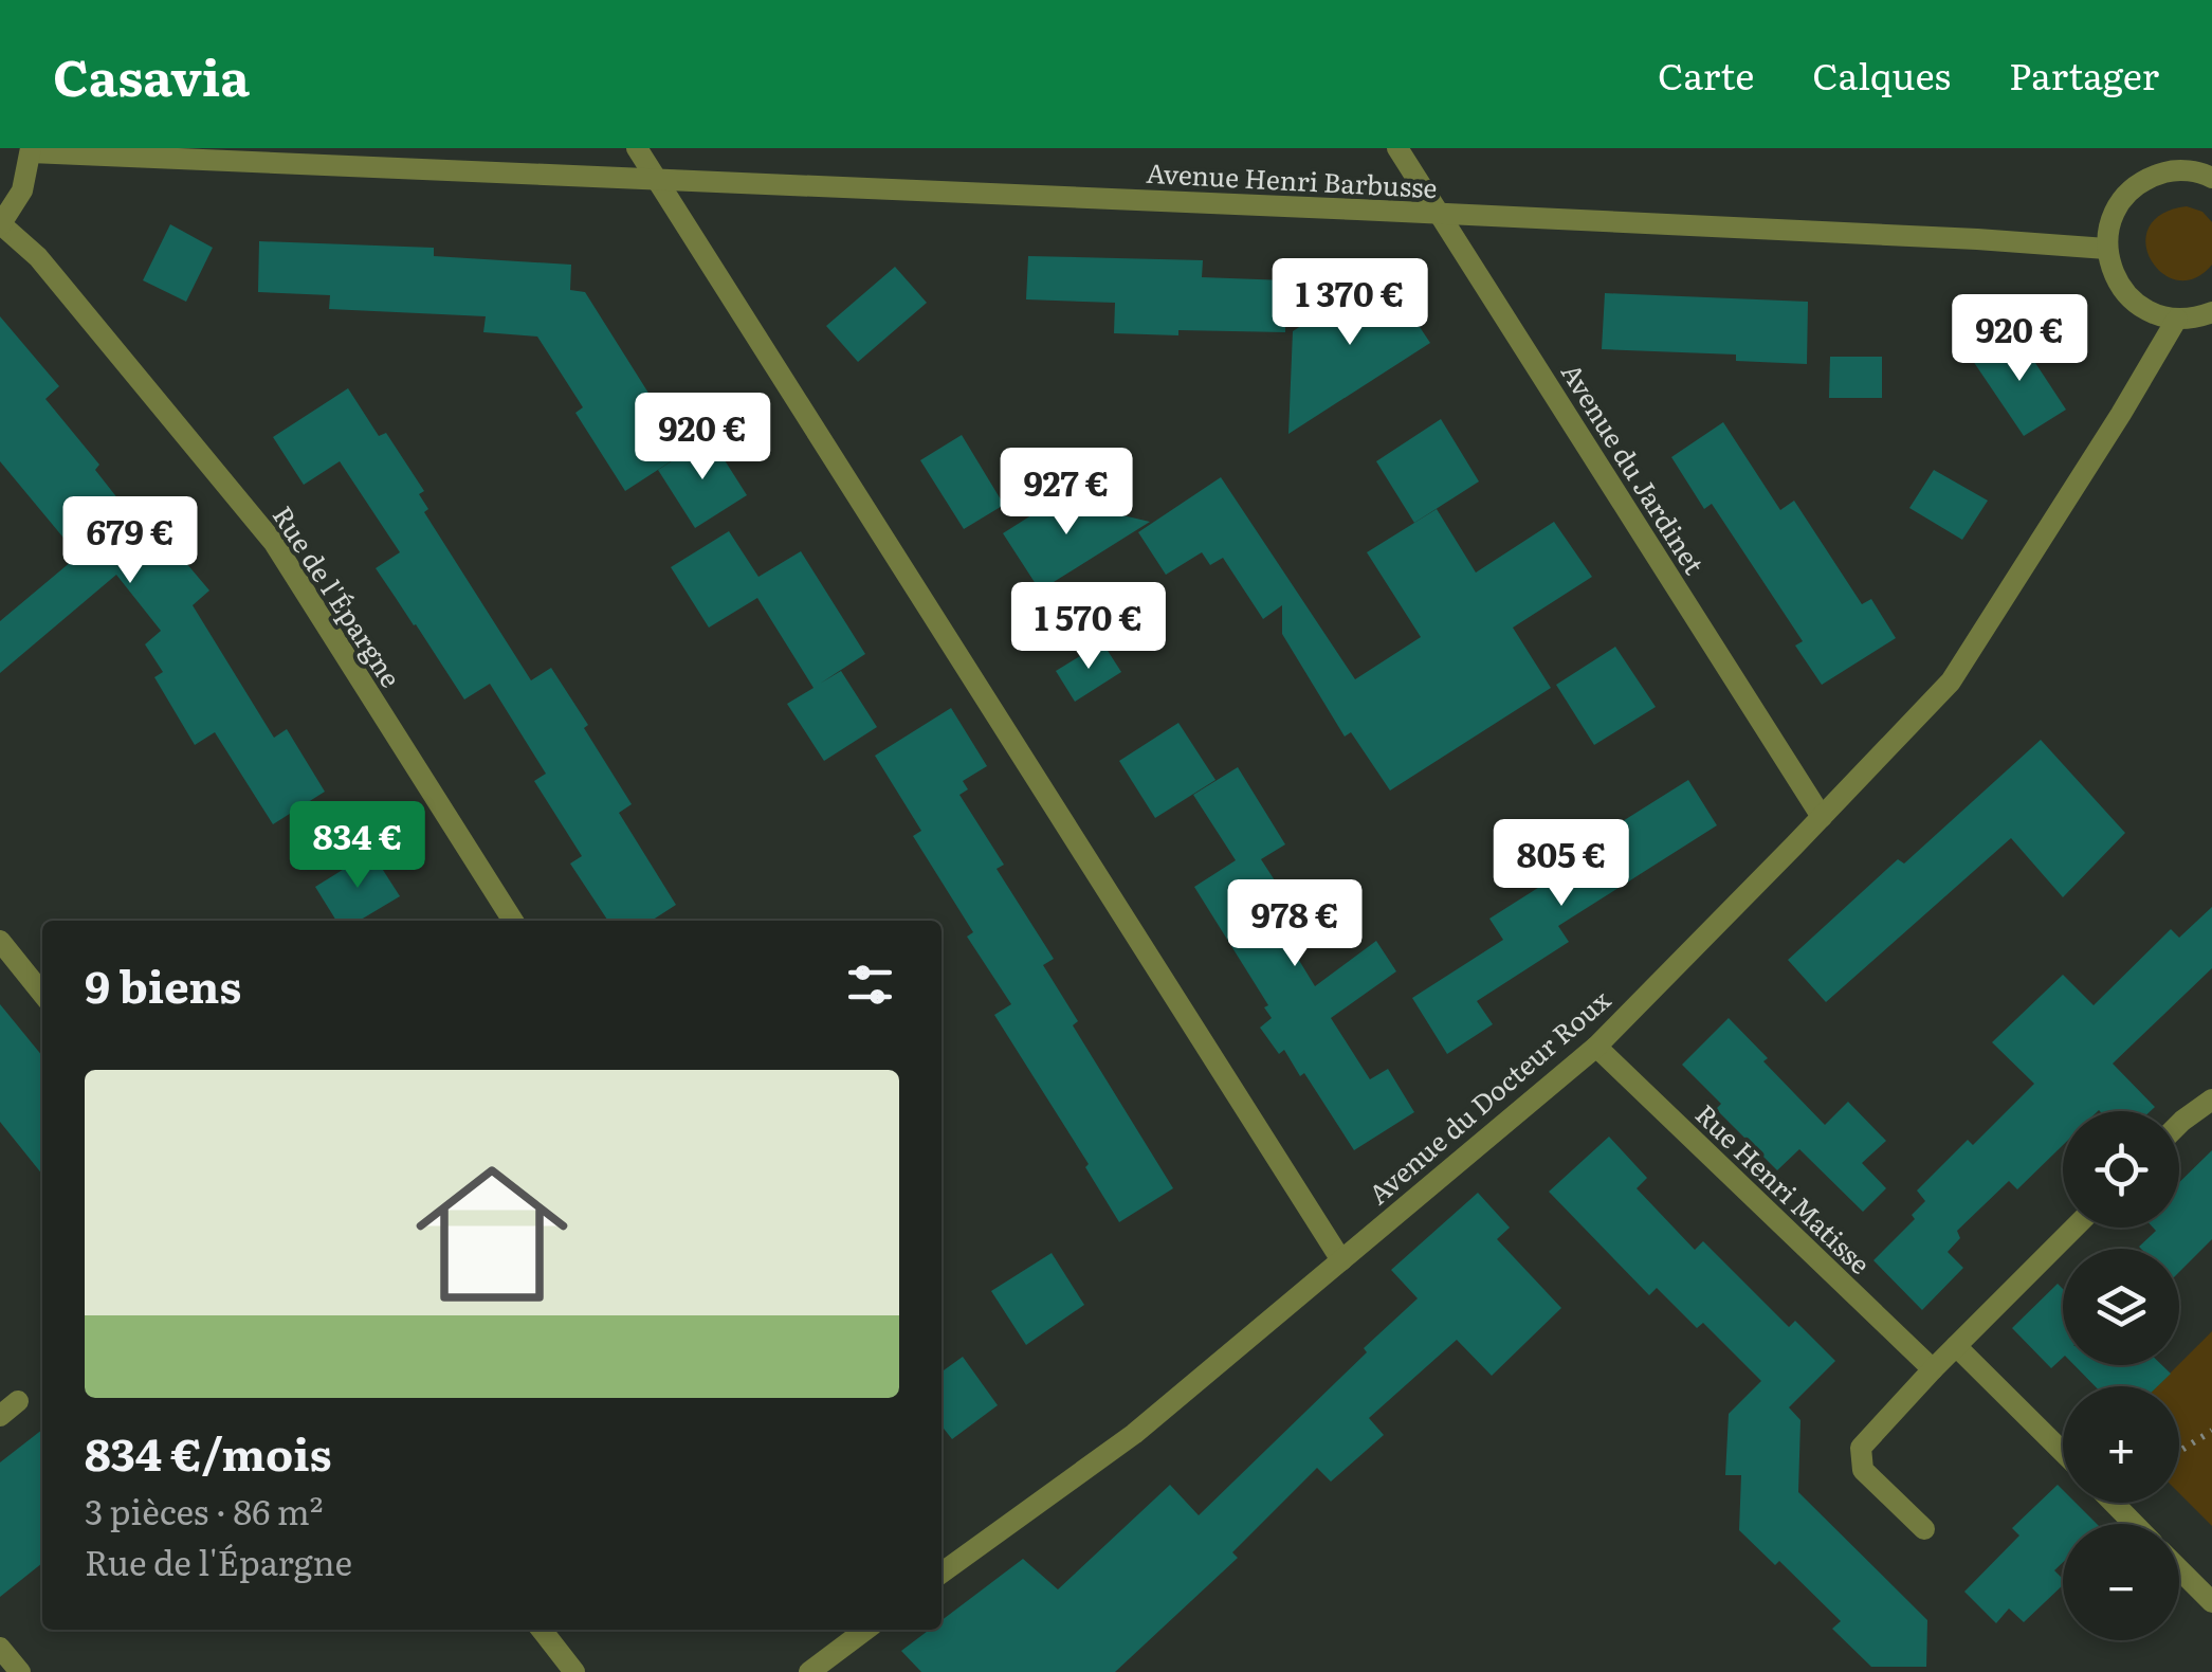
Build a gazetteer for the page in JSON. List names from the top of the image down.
{
  "streets": {
    "street": [
      "Avenue Henri Barbusse",
      "Avenue du Jardinet",
      "Rue de l'Épargne",
      "Avenue du Docteur Roux",
      "Rue Henri Matisse"
    ]
  },
  "crossings": [
    ["Avenue Henri Barbusse", "Avenue du Jardinet"],
    ["Avenue du Jardinet", "Avenue du Docteur Roux"],
    ["Avenue du Docteur Roux", "Rue Henri Matisse"]
  ],
  "page": {
    "header": "Casavia",
    "nav": ["Carte", "Calques", "Partager"],
    "price": [
      "1 370 €",
      "920 €",
      "920 €",
      "927 €",
      "679 €",
      "1 570 €",
      "834 €",
      "805 €",
      "978 €"
    ],
    "heading": "9 biens",
    "list": [
      {
        "name": "834 €/mois",
        "note": "3 pièces · 86 m² · Rue de l'Épargne"
      }
    ],
    "map_buttons": ["+", "−"]
  }
}
